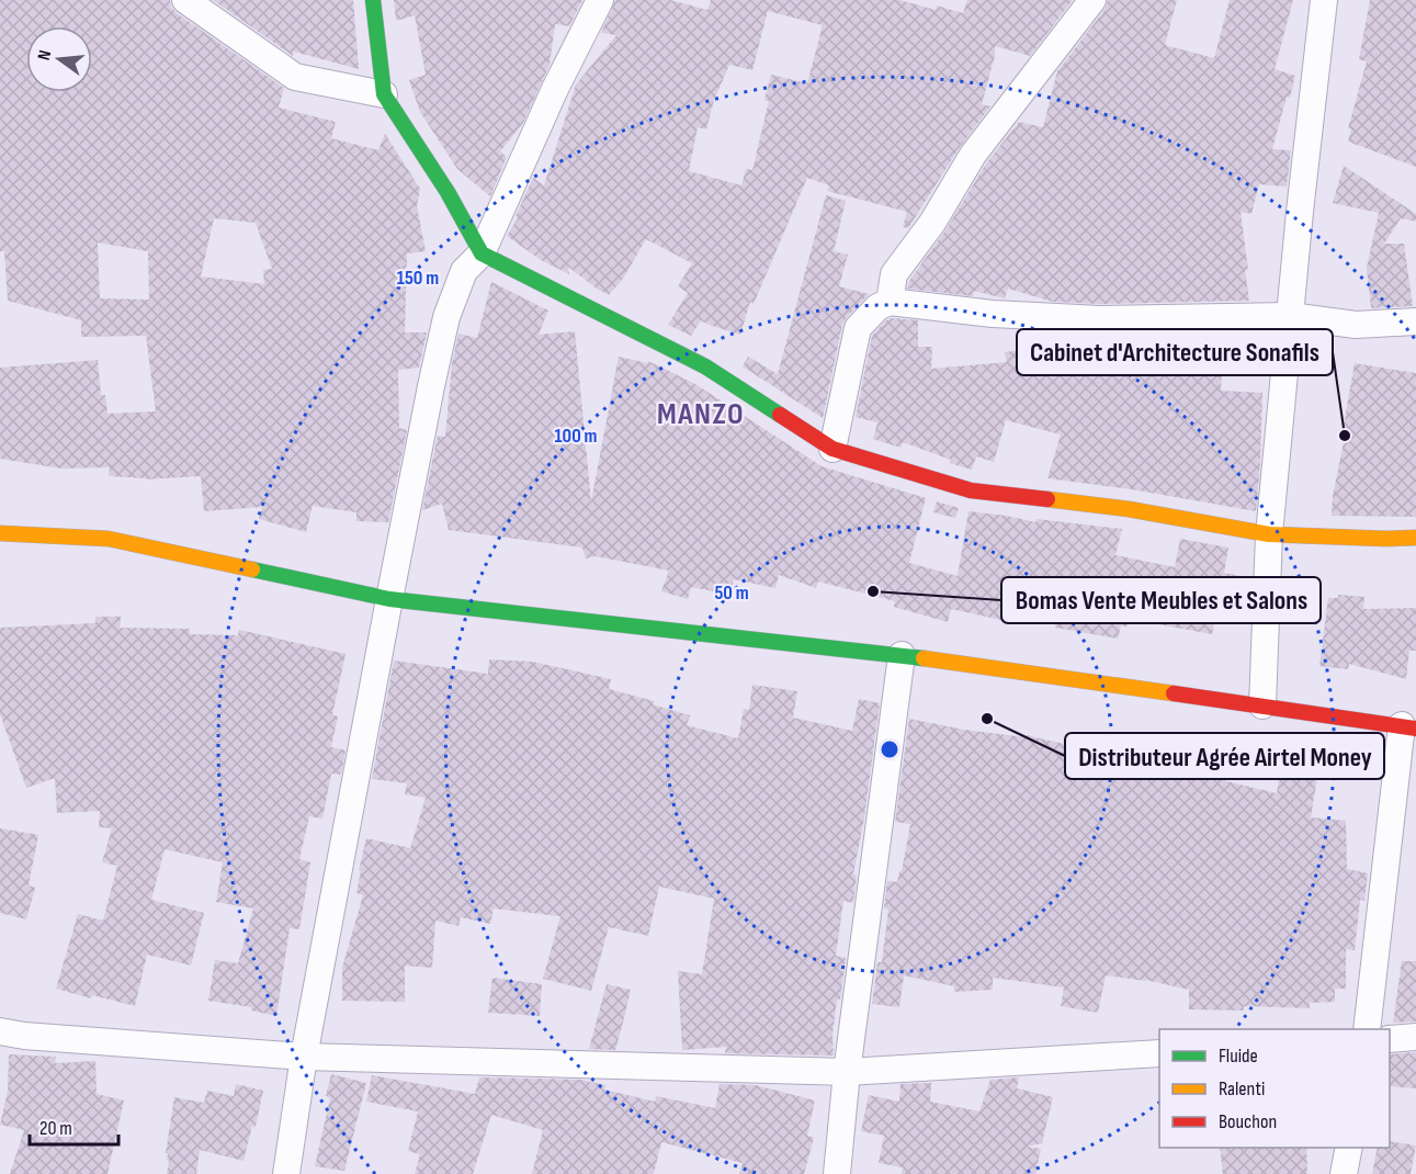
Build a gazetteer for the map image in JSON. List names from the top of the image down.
{
  "districts": ["MANZO"],
  "places": ["Cabinet d'Architecture Sonafils", "Bomas Vente Meubles et Salons", "Distributeur Agrée Airtel Money"],
  "legend": ["Fluide", "Ralenti", "Bouchon"],
  "scale_bar": "20 m",
  "north": "left",
  "rings": ["150 m", "100 m", "50 m"]
}
